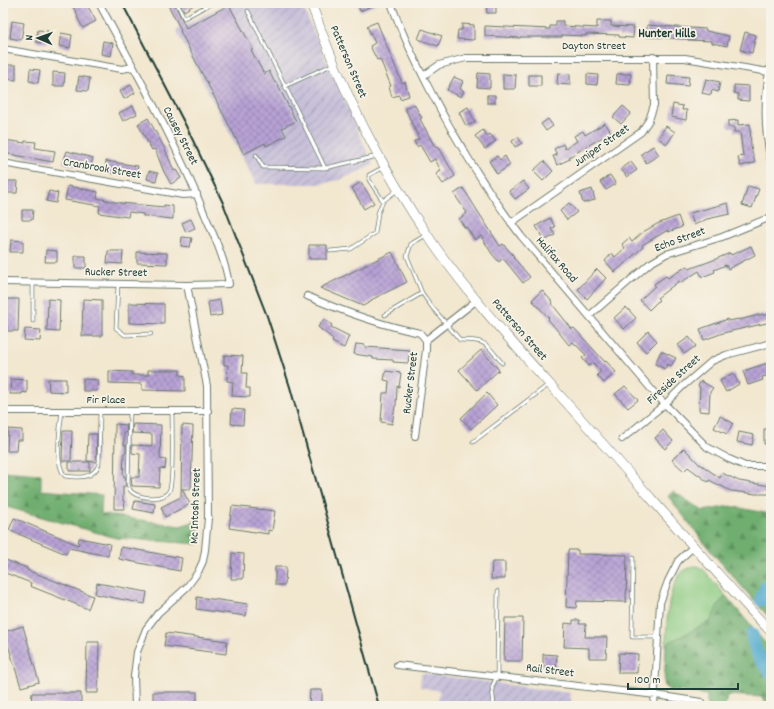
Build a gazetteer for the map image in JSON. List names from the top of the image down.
{
  "streets": {
    "main road": ["Patterson Street"],
    "street": [
      "Dayton Street",
      "Causey Street",
      "Juniper Street",
      "Cranbrook Street",
      "Echo Street",
      "Halifax Road",
      "Rucker Street",
      "Fireside Street",
      "Fir Place",
      "Mc Intosh Street",
      "Rail Street"
    ]
  },
  "crossings": [
    ["Dayton Street", "Juniper Street"],
    ["Dayton Street", "Halifax Road"],
    ["Causey Street", "Cranbrook Street"],
    ["Causey Street", "Rucker Street"],
    ["Juniper Street", "Halifax Road"],
    ["Echo Street", "Halifax Road"],
    ["Halifax Road", "Fireside Street"],
    ["Rucker Street", "Mc Intosh Street"],
    ["Fir Place", "Mc Intosh Street"]
  ],
  "districts": ["Hunter Hills"],
  "scale_bar": "100 m",
  "north": "left"
}
